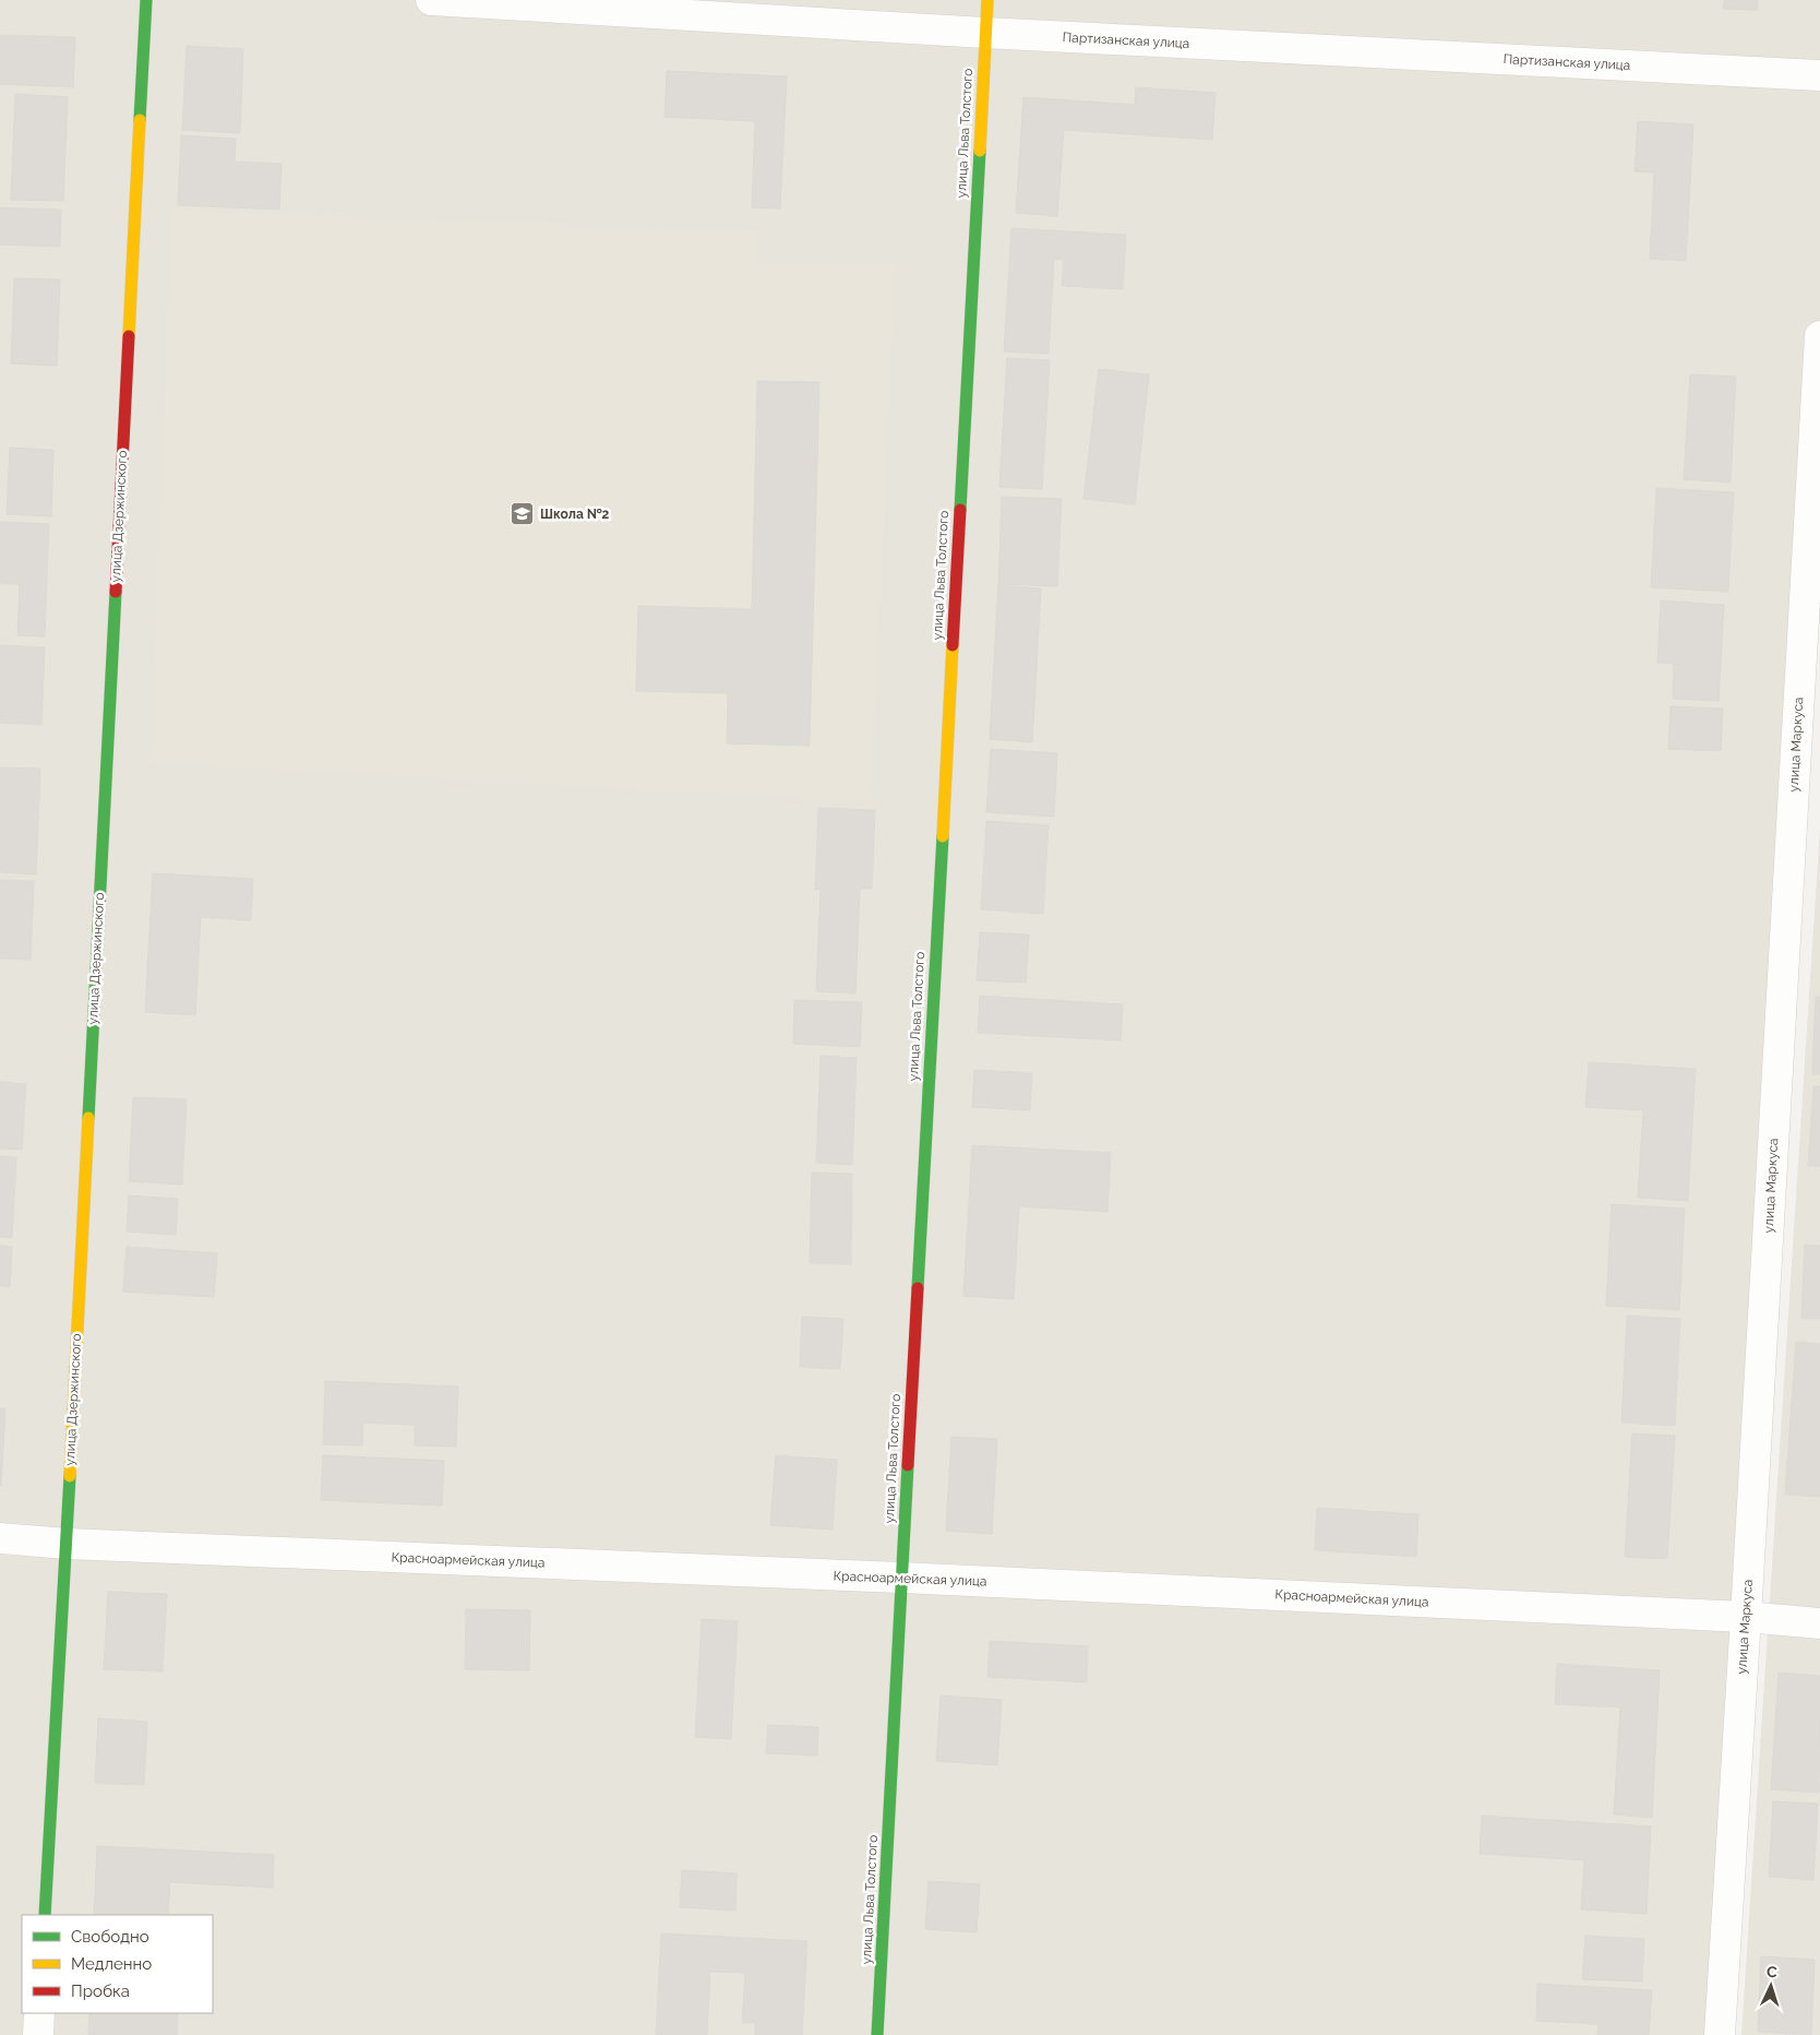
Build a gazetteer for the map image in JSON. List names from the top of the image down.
{
  "streets": {
    "street": [
      "Партизанская улица",
      "улица Льва Толстого",
      "улица Дзержинского",
      "улица Маркуса",
      "Красноармейская улица"
    ]
  },
  "crossings": [
    ["Партизанская улица", "улица Льва Толстого"],
    ["улица Льва Толстого", "Красноармейская улица"],
    ["улица Дзержинского", "Красноармейская улица"],
    ["улица Маркуса", "Красноармейская улица"]
  ],
  "places": {
    "school or university": ["Школа №2"]
  },
  "legend": ["Свободно", "Медленно", "Пробка"],
  "north": "top"
}
